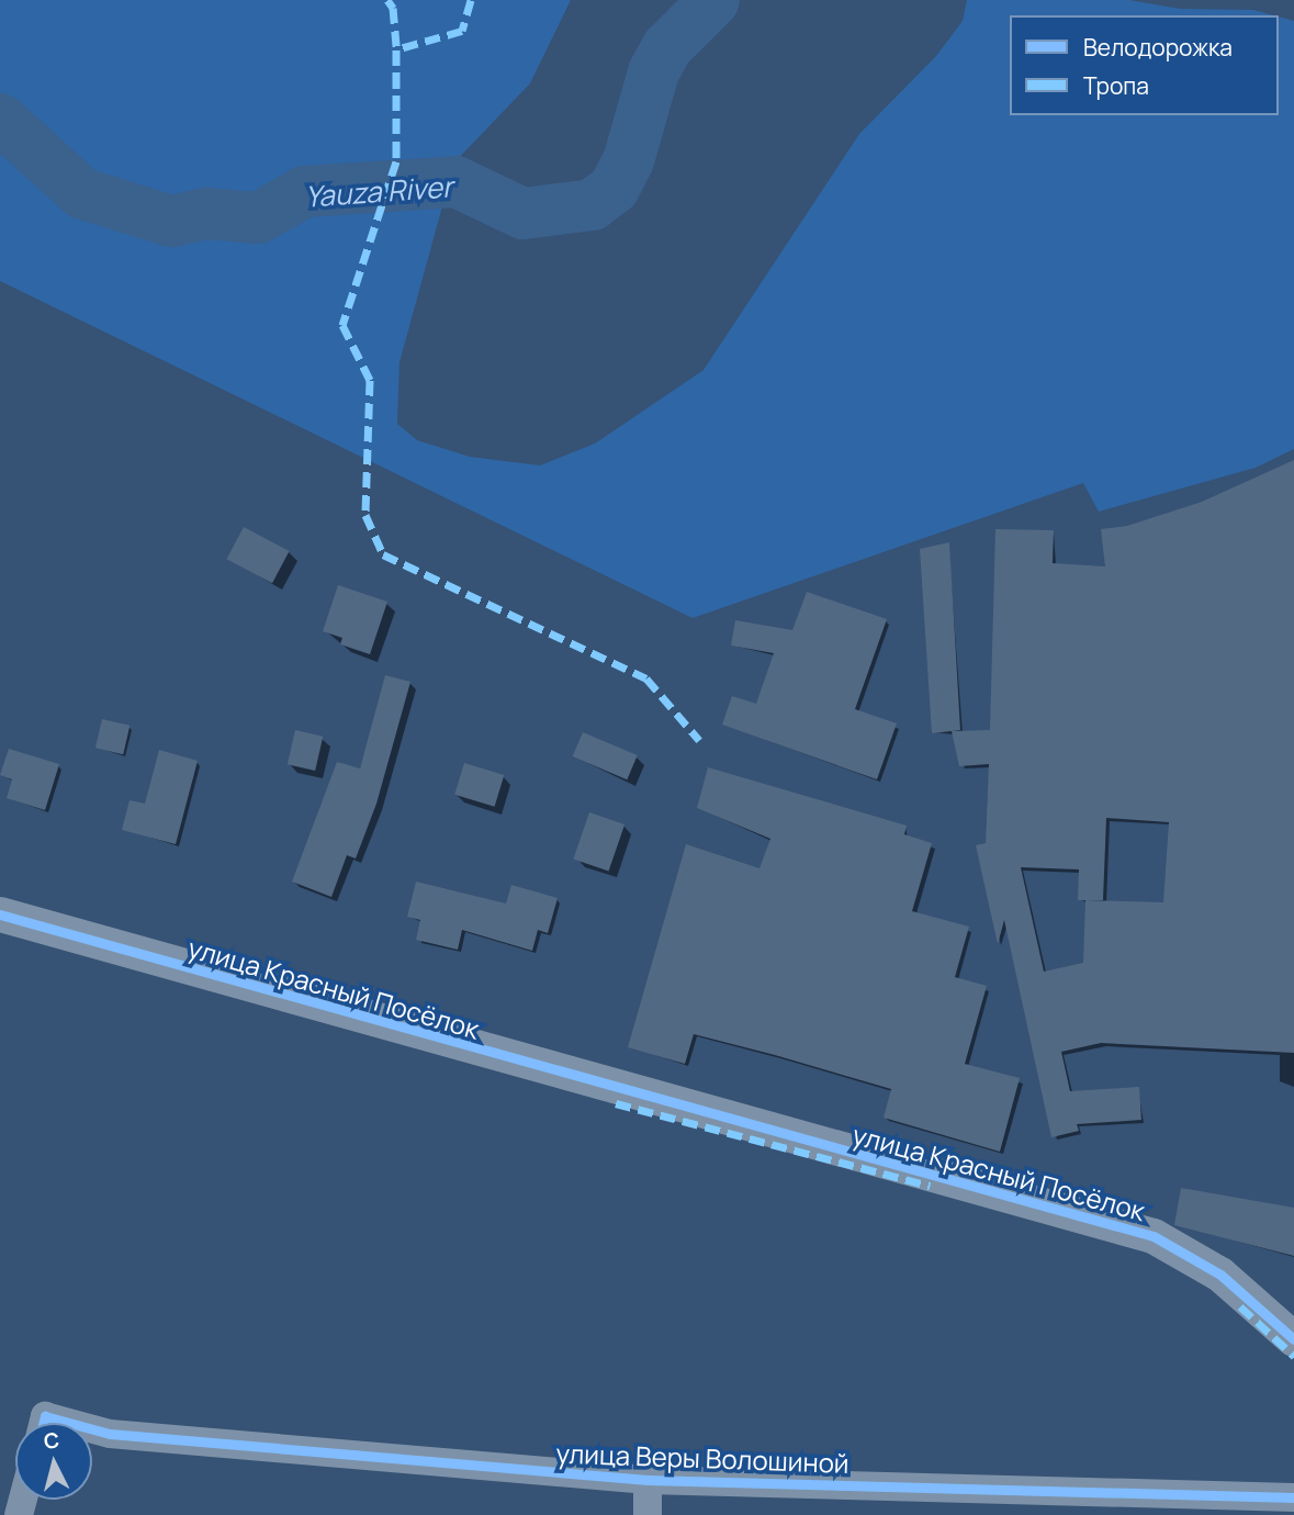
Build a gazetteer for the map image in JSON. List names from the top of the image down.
{
  "streets": {
    "street": ["улица Красный Посёлок", "улица Веры Волошиной"]
  },
  "water": ["Yauza River"],
  "legend": ["Велодорожка", "Тропа"],
  "north": "top"
}
